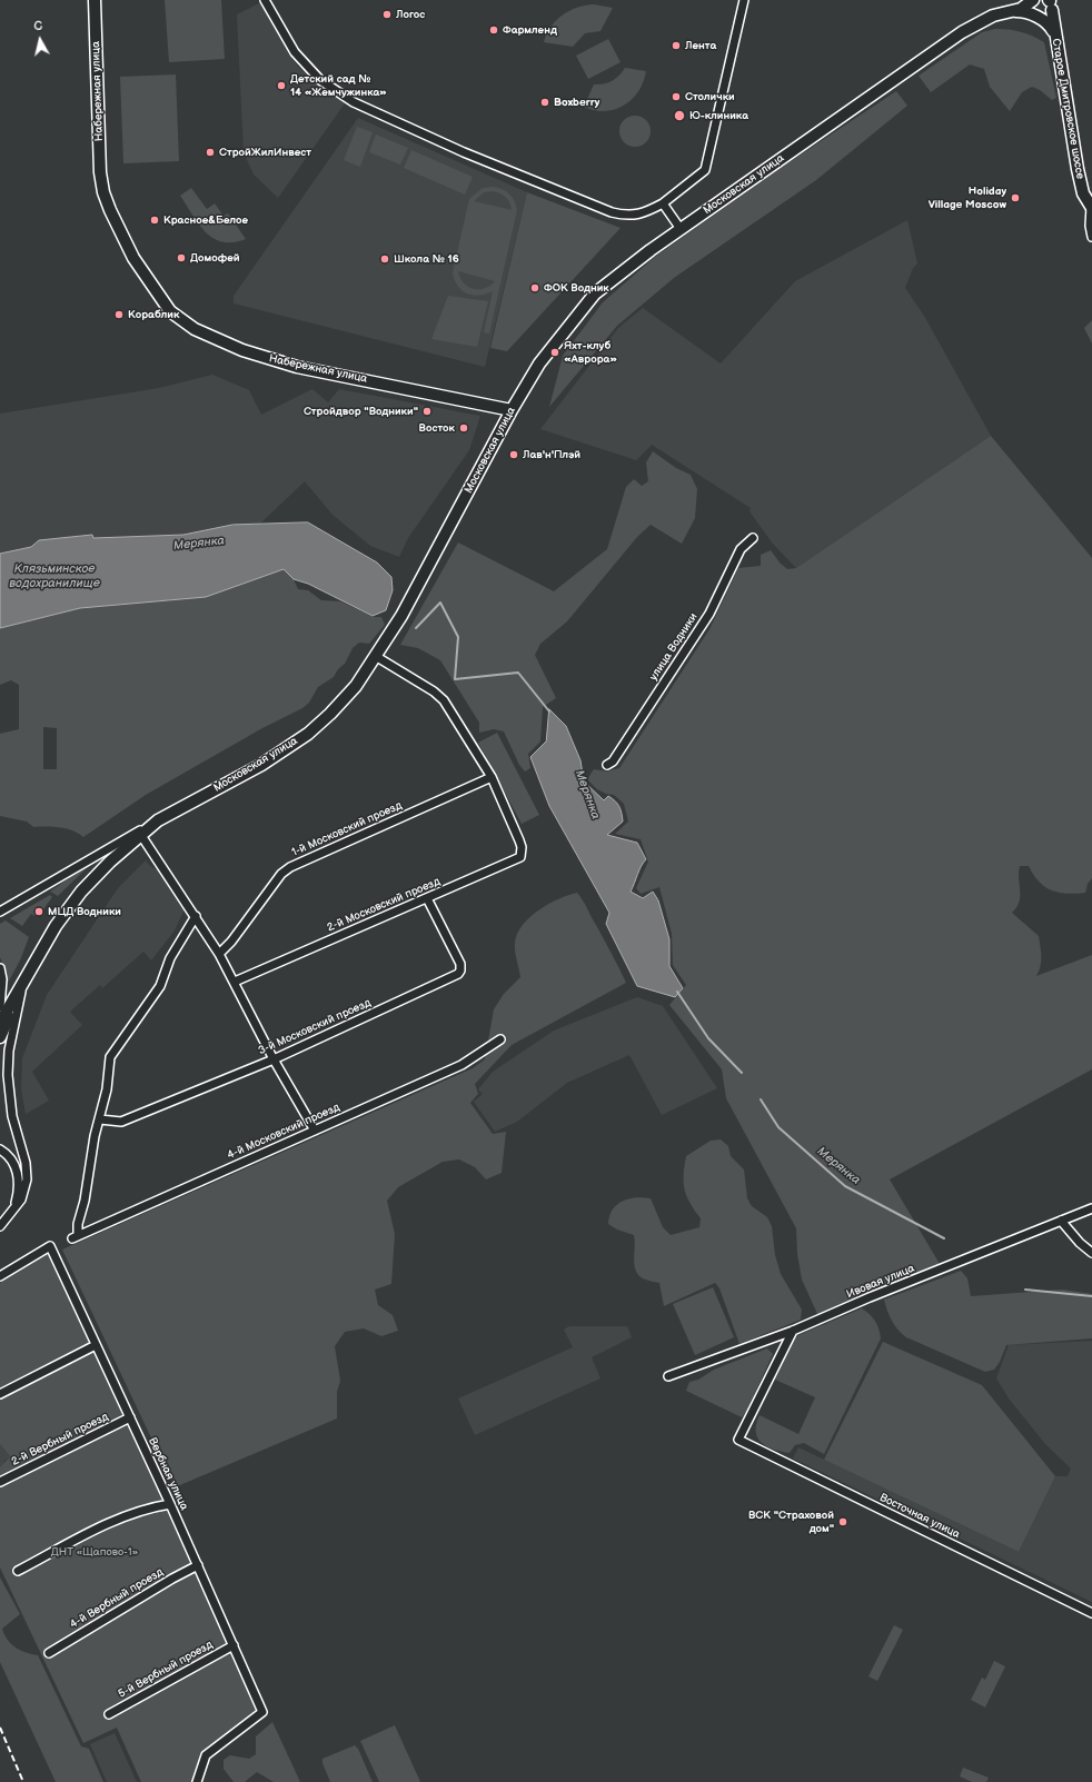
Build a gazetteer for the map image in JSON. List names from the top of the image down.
{
  "streets": {
    "main road": ["Набережная улица", "Старое Дмитровское шоссе", "Московская улица"],
    "street": [
      "улица Водники",
      "1-й Московский проезд",
      "2-й Московский проезд",
      "3-й Московский проезд",
      "4-й Московский проезд",
      "Ивовая улица",
      "2-й Вербный проезд",
      "Вербная улица",
      "Восточная улица",
      "4-й Вербный проезд",
      "5-й Вербный проезд"
    ]
  },
  "crossings": [
    ["Набережная улица", "Московская улица"],
    ["Старое Дмитровское шоссе", "Московская улица"],
    ["Московская улица", "2-й Московский проезд"],
    ["1-й Московский проезд", "2-й Московский проезд"],
    ["2-й Московский проезд", "3-й Московский проезд"],
    ["3-й Московский проезд", "4-й Московский проезд"],
    ["Ивовая улица", "Восточная улица"],
    ["2-й Вербный проезд", "Вербная улица"],
    ["Вербная улица", "4-й Вербный проезд"],
    ["Вербная улица", "5-й Вербный проезд"]
  ],
  "water": ["Мерянка", "Клязьминское водохранилище"],
  "parks": ["ДНТ «Щапово-1»"],
  "places": [
    "Логос",
    "Фармленд",
    "Лента",
    "Детский сад № 14 «Жемчужинка»",
    "Столички",
    "Boxberry",
    "Ю-клиника",
    "СтройЖилИнвест",
    "Holiday Village Moscow",
    "Красное&Белое",
    "Домофей",
    "Школа № 16",
    "ФОК Водник",
    "Кораблик",
    "Яхт-клуб «Аврора»",
    "Стройдвор \"Водники\"",
    "Восток",
    "Лав'н'Плэй",
    "МЦД Водники",
    "ВСК \"Страховой дом\""
  ],
  "north": "top"
}
